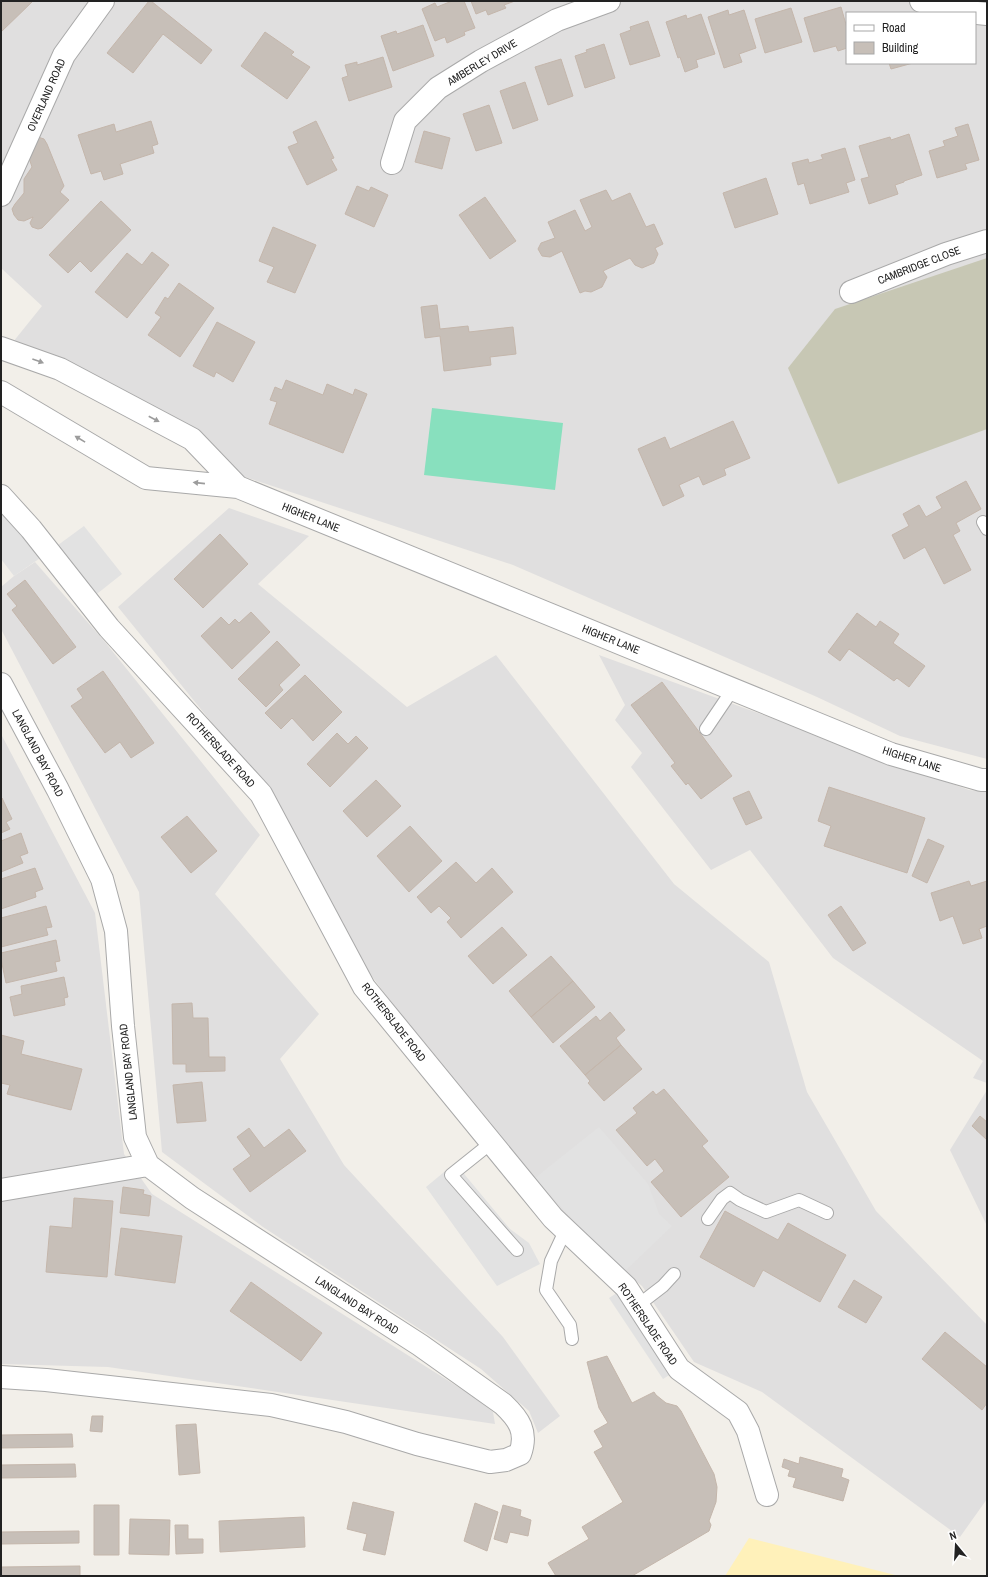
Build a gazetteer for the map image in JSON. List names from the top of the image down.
{
  "streets": {
    "street": [
      "AMBERLEY DRIVE",
      "OVERLAND ROAD",
      "CAMBRIDGE CLOSE",
      "HIGHER LANE",
      "ROTHERSLADE ROAD",
      "LANGLAND BAY ROAD"
    ]
  },
  "legend": ["Road", "Building"],
  "north": "top"
}
